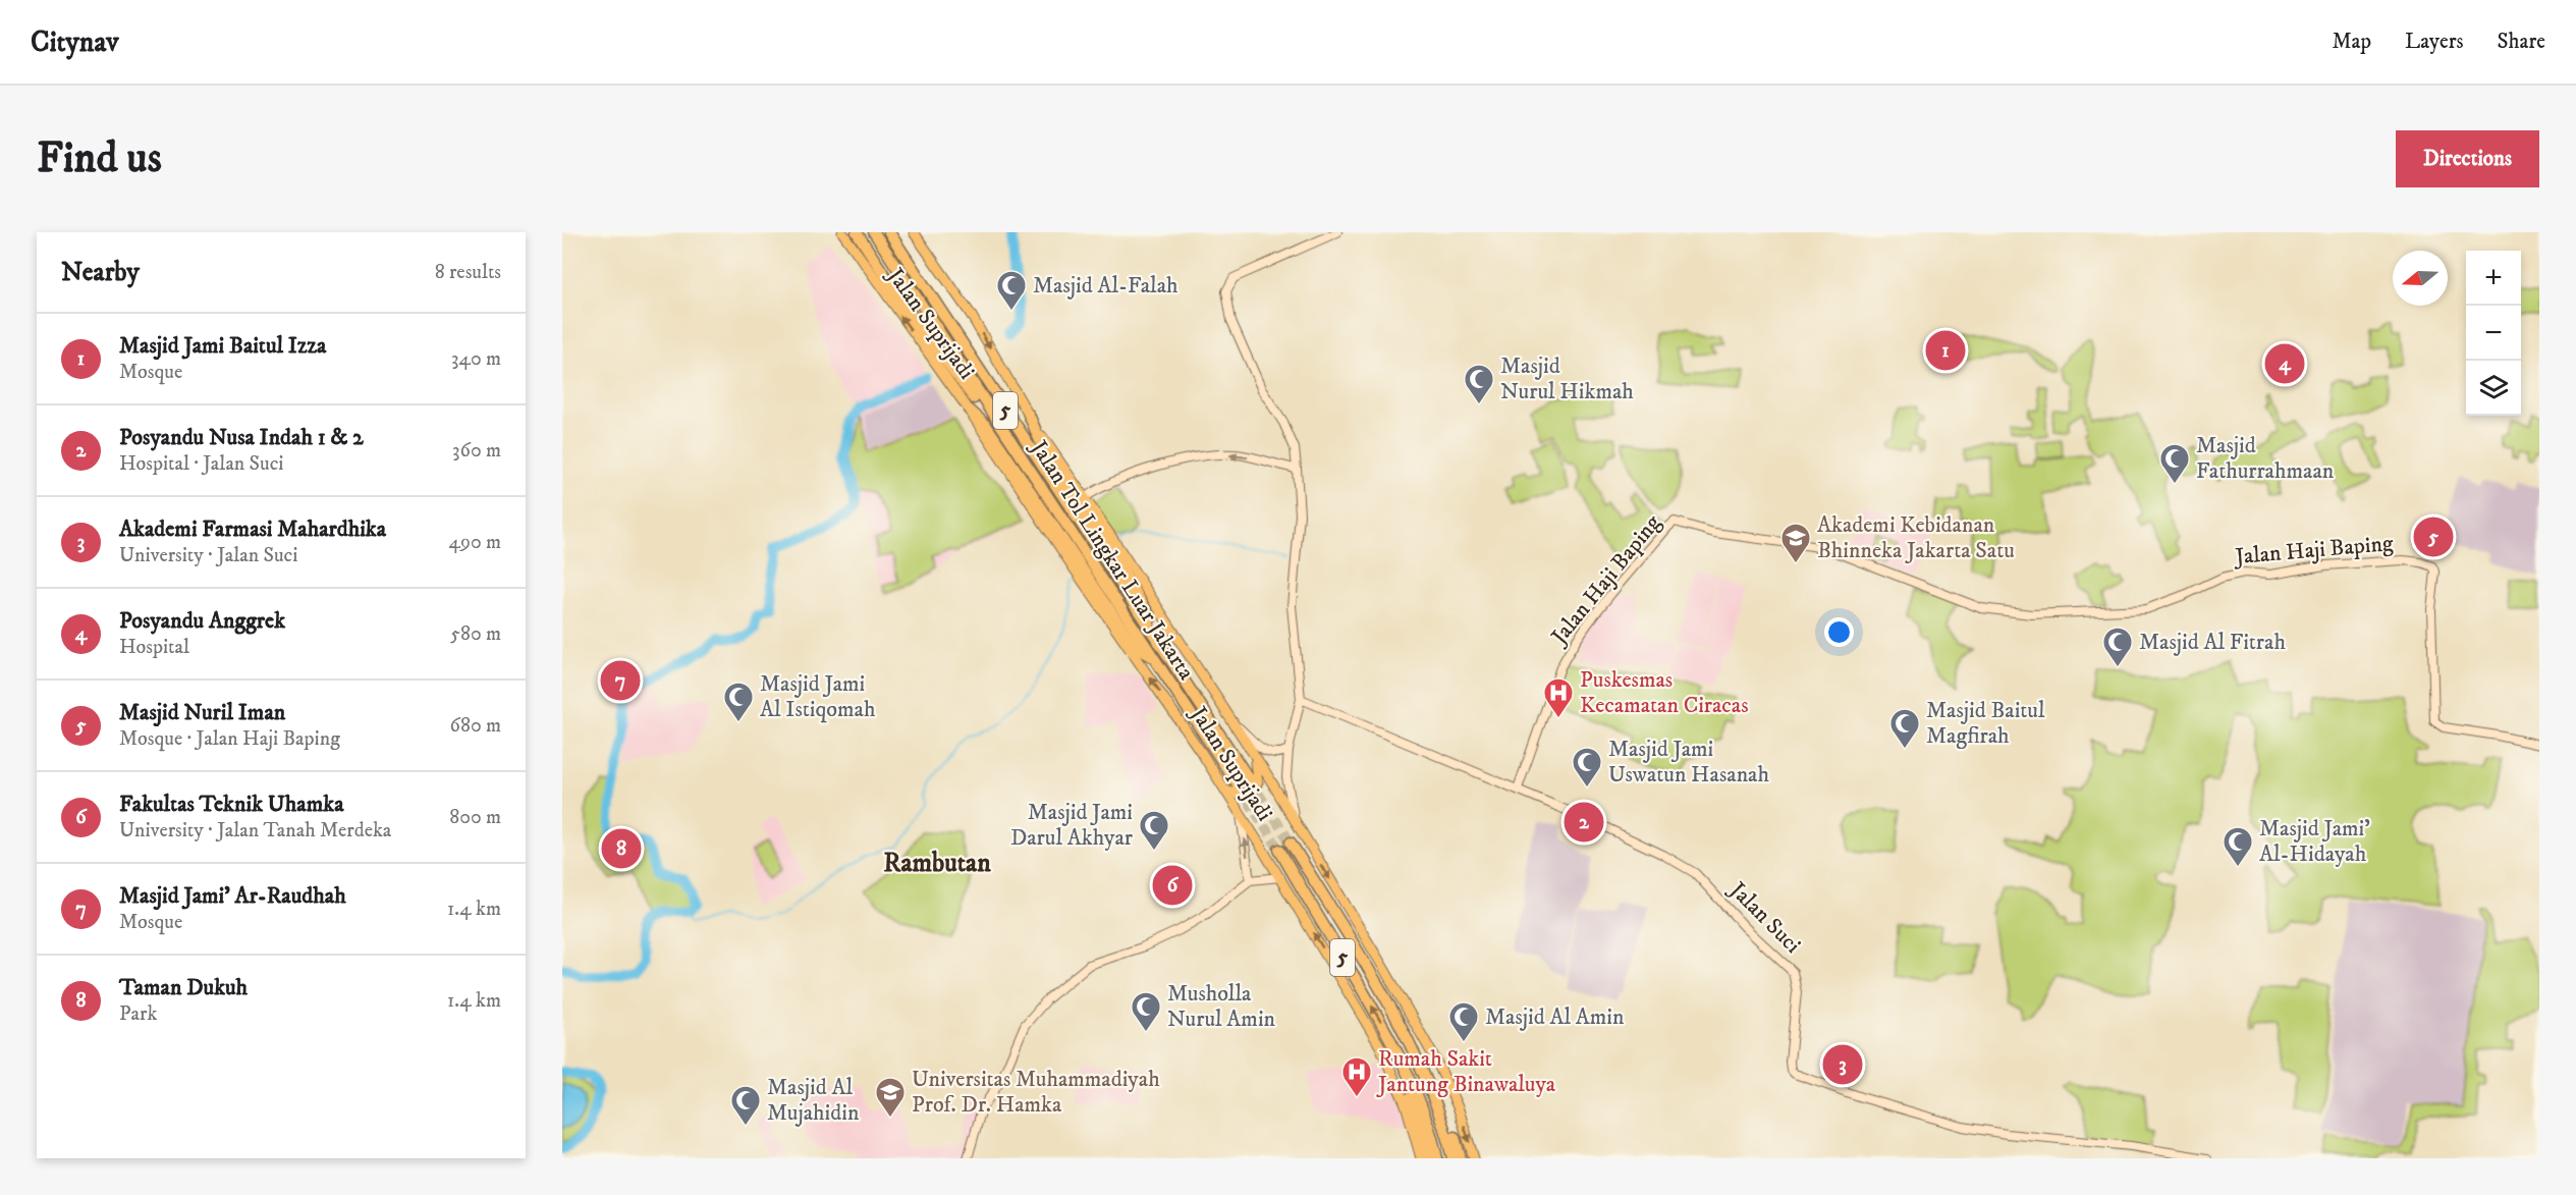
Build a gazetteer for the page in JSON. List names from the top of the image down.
{
  "streets": {
    "highway": ["5", "Jalan Tol Lingkar Luar Jakarta"],
    "main road": ["Jalan Suprijadi"],
    "street": ["Jalan Haji Baping", "Jalan Suci"]
  },
  "crossings": [
    ["Jalan Suprijadi", "Jalan Tol Lingkar Luar Jakarta"],
    ["Jalan Haji Baping", "Jalan Suci"]
  ],
  "districts": ["Rambutan"],
  "places": {
    "mosque": [
      "Masjid Al-Falah",
      "Masjid Nurul Hikmah",
      "Masjid Fathurrahmaan",
      "Masjid Al Fitrah",
      "Masjid Jami Al Istiqomah",
      "Masjid Baitul Magfirah",
      "Masjid Jami Uswatun Hasanah",
      "Masjid Jami Darul Akhyar",
      "Masjid Jami' Al-Hidayah",
      "Musholla Nurul Amin",
      "Masjid Al Amin",
      "Masjid Al Mujahidin"
    ],
    "school or university": ["Akademi Kebidanan Bhinneka Jakarta Satu", "Universitas Muhammadiyah Prof. Dr. Hamka"],
    "hospital": ["Puskesmas Kecamatan Ciracas", "Rumah Sakit Jantung Binawaluya"]
  },
  "north": "left",
  "page": {
    "header": "Citynav",
    "nav": ["Map", "Layers", "Share"],
    "buttons": "Directions",
    "title": "Find us",
    "heading": ["Nearby", "8 results"],
    "map_buttons": ["+", "−"],
    "list": [
      {
        "mark": "1",
        "name": "Masjid Jami Baitul Izza",
        "note": "Mosque",
        "value": "340 m"
      },
      {
        "mark": "2",
        "name": "Posyandu Nusa Indah 1 & 2",
        "note": "Hospital · Jalan Suci",
        "value": "360 m"
      },
      {
        "mark": "3",
        "name": "Akademi Farmasi Mahardhika",
        "note": "University · Jalan Suci",
        "value": "490 m"
      },
      {
        "mark": "4",
        "name": "Posyandu Anggrek",
        "note": "Hospital",
        "value": "580 m"
      },
      {
        "mark": "5",
        "name": "Masjid Nuril Iman",
        "note": "Mosque · Jalan Haji Baping",
        "value": "680 m"
      },
      {
        "mark": "6",
        "name": "Fakultas Teknik Uhamka",
        "note": "University · Jalan Tanah Merdeka",
        "value": "800 m"
      },
      {
        "mark": "7",
        "name": "Masjid Jami' Ar-Raudhah",
        "note": "Mosque",
        "value": "1.4 km"
      },
      {
        "mark": "8",
        "name": "Taman Dukuh",
        "note": "Park",
        "value": "1.4 km"
      }
    ],
    "pins": [
      "1",
      "4",
      "5",
      "7",
      "2",
      "8",
      "6",
      "3"
    ]
  }
}
